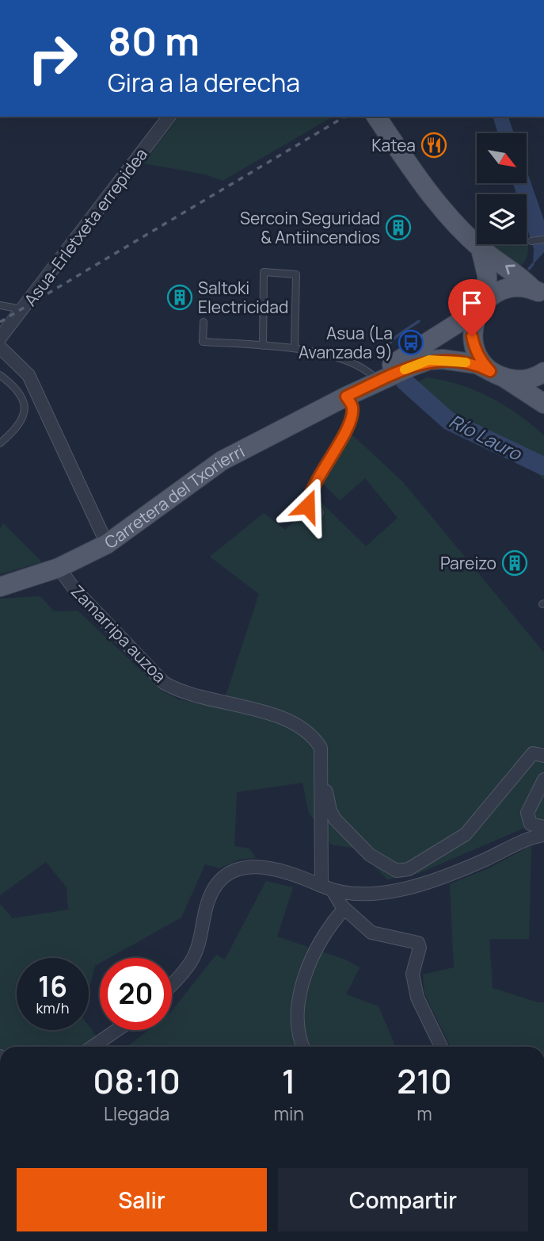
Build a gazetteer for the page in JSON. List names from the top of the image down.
{
  "streets": {
    "main road": ["Carretera del Txorierri"],
    "street": ["Asua-Erletxeta errepidea", "Zamarripa auzoa"]
  },
  "crossings": [
    ["Carretera del Txorierri", "Zamarripa auzoa"]
  ],
  "water": ["Río Lauro"],
  "places": {
    "restaurant": ["Katea"],
    "building": ["Sercoin Seguridad & Antiincendios", "Saltoki Electricidad", "Pareizo"],
    "bus stop": ["Asua (La Avanzada 9)"]
  },
  "north": "bottom right",
  "page": {
    "turn": ["80 m", "Gira a la derecha"],
    "speed": "16 km/h",
    "limit": "20",
    "eta": [
      "08:10",
      "Llegada",
      "1",
      "min",
      "210",
      "m"
    ],
    "buttons": ["Salir", "Compartir"]
  }
}
